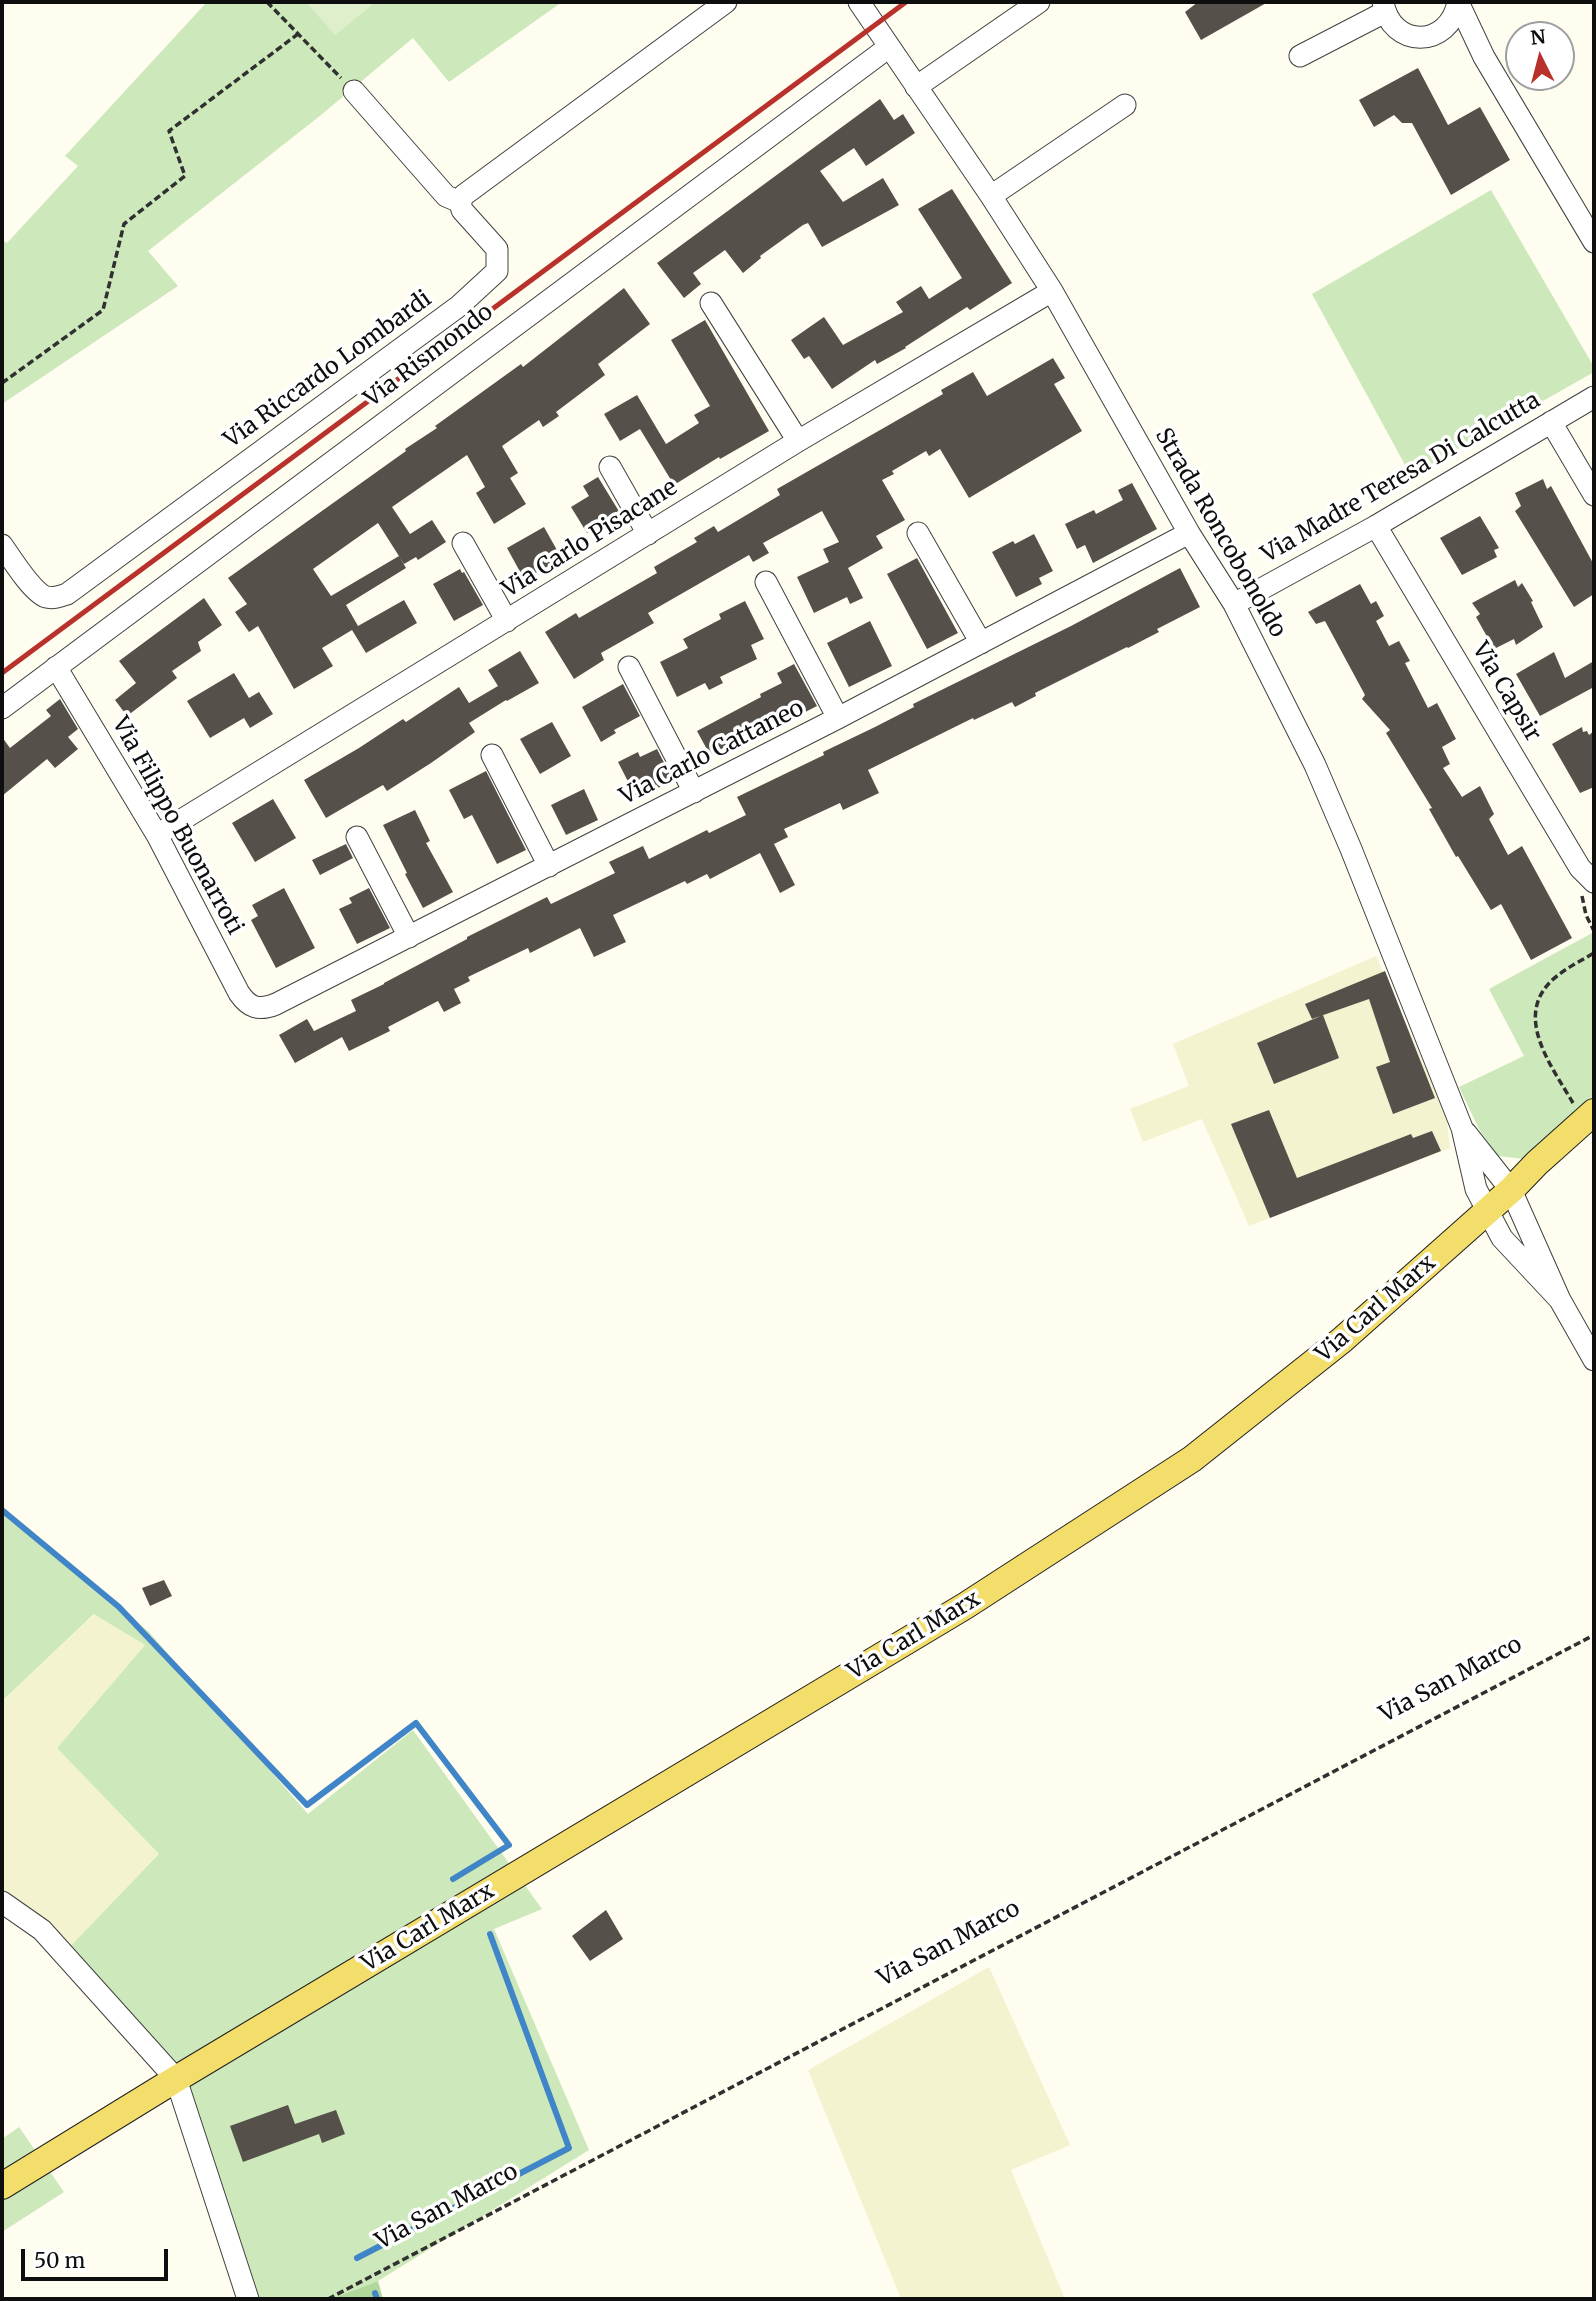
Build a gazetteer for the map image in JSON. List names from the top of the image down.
{
  "streets": {
    "main road": ["Via Carl Marx"],
    "street": [
      "Via Rismondo",
      "Via Riccardo Lombardi",
      "Via Madre Teresa Di Calcutta",
      "Strada Roncobonoldo",
      "Via Carlo Pisacane",
      "Via Capsir",
      "Via Carlo Cattaneo",
      "Via Filippo Buonarroti"
    ],
    "path": ["Via San Marco"]
  },
  "crossings": [
    ["Via Rismondo", "Strada Roncobonoldo"],
    ["Via Rismondo", "Via Filippo Buonarroti"],
    ["Via Madre Teresa Di Calcutta", "Strada Roncobonoldo"],
    ["Via Madre Teresa Di Calcutta", "Via Capsir"],
    ["Strada Roncobonoldo", "Via Carlo Pisacane"],
    ["Strada Roncobonoldo", "Via Carlo Cattaneo"],
    ["Strada Roncobonoldo", "Via Carl Marx"],
    ["Via Carlo Pisacane", "Via Filippo Buonarroti"],
    ["Via Carlo Cattaneo", "Via Filippo Buonarroti"]
  ],
  "scale_bar": "50 m",
  "north": "top"
}
